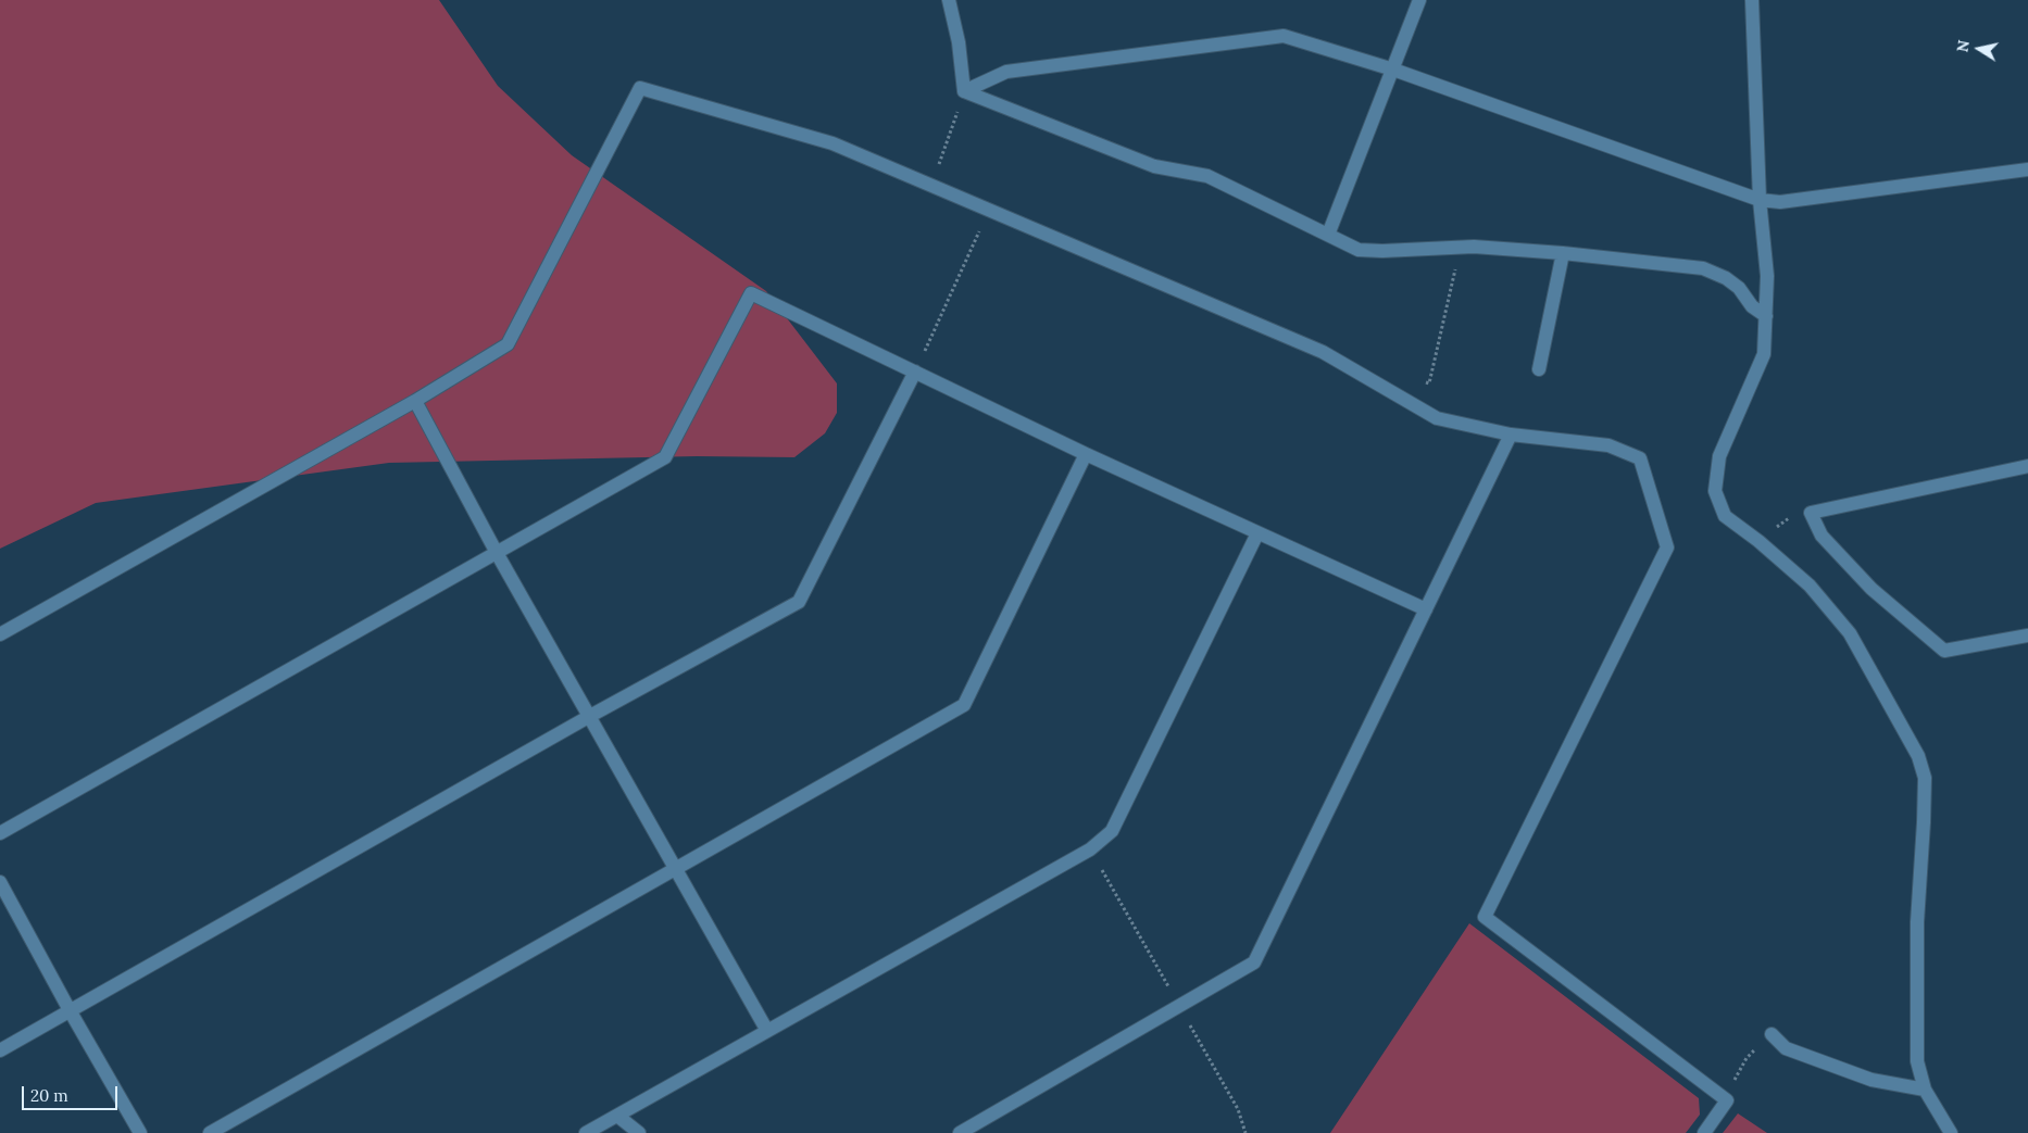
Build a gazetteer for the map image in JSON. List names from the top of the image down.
{
  "scale_bar": "20 m",
  "north": "left"
}
